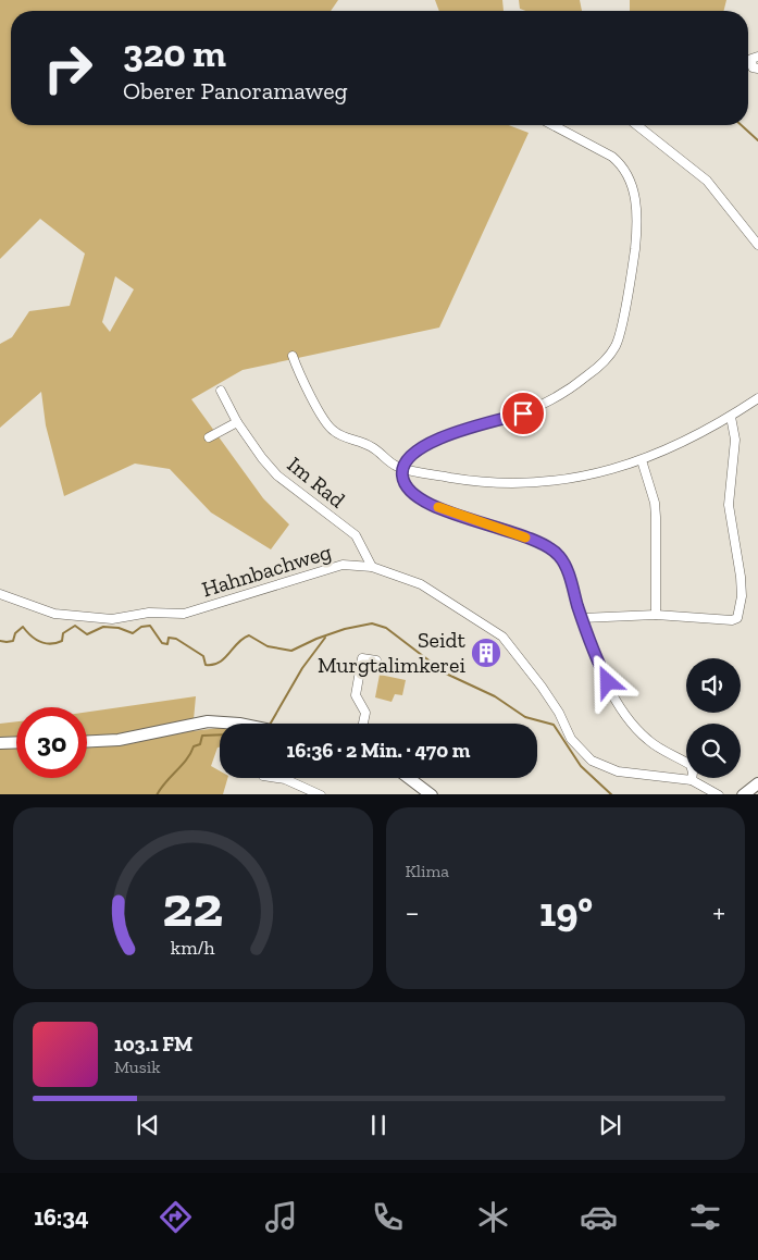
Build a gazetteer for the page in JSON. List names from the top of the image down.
{
  "streets": {
    "street": ["Im Rad", "Hahnbachweg"]
  },
  "crossings": [
    ["Im Rad", "Hahnbachweg"]
  ],
  "places": {
    "building": ["Seidt Murgtalimkerei"]
  },
  "page": {
    "turn": ["320 m", "Oberer Panoramaweg"],
    "limit": "30",
    "trip": "16:36 · 2 Min. · 470 m",
    "tile": "Klima",
    "heat": ["−", "19°", "+"],
    "song": ["103.1 FM", "Musik"],
    "tabs": "16:34",
    "gauge": ["22", "km/h"]
  }
}
